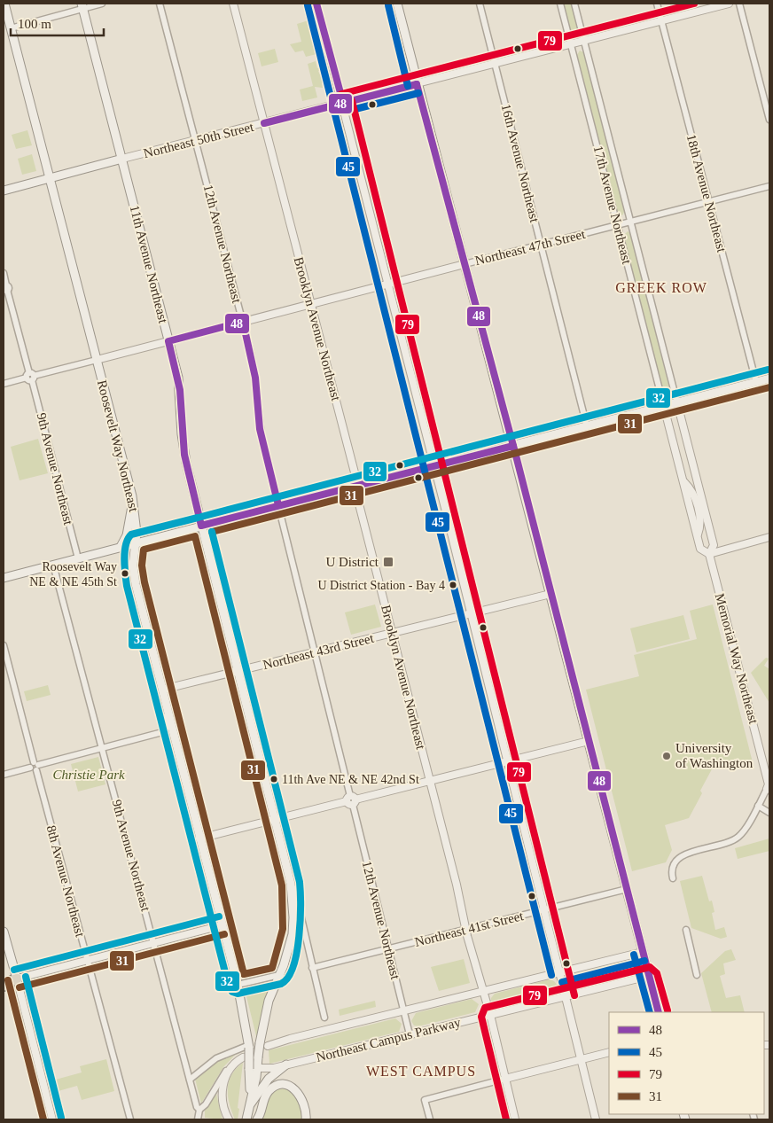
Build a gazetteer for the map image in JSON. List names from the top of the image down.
{
  "streets": {
    "main road": ["Northeast 50th Street", "11th Avenue Northeast", "Roosevelt Way Northeast"],
    "street": [
      "16th Avenue Northeast",
      "18th Avenue Northeast",
      "17th Avenue Northeast",
      "12th Avenue Northeast",
      "Northeast 47th Street",
      "Brooklyn Avenue Northeast",
      "9th Avenue Northeast",
      "Northeast 43rd Street",
      "Memorial Way Northeast",
      "8th Avenue Northeast",
      "Northeast 41st Street",
      "Northeast Campus Parkway"
    ]
  },
  "crossings": [
    ["Northeast 50th Street", "16th Avenue Northeast"],
    ["Northeast 50th Street", "18th Avenue Northeast"],
    ["Northeast 50th Street", "17th Avenue Northeast"],
    ["Northeast 50th Street", "12th Avenue Northeast"],
    ["Northeast 50th Street", "11th Avenue Northeast"],
    ["Northeast 50th Street", "Brooklyn Avenue Northeast"],
    ["Northeast 50th Street", "Roosevelt Way Northeast"],
    ["16th Avenue Northeast", "Northeast 47th Street"],
    ["18th Avenue Northeast", "Northeast 47th Street"],
    ["17th Avenue Northeast", "Northeast 47th Street"],
    ["17th Avenue Northeast", "Memorial Way Northeast"],
    ["12th Avenue Northeast", "Northeast 47th Street"],
    ["12th Avenue Northeast", "Northeast 43rd Street"],
    ["12th Avenue Northeast", "Northeast 41st Street"],
    ["12th Avenue Northeast", "Northeast Campus Parkway"],
    ["Northeast 47th Street", "11th Avenue Northeast"],
    ["Northeast 47th Street", "Brooklyn Avenue Northeast"],
    ["Northeast 47th Street", "Roosevelt Way Northeast"],
    ["Northeast 47th Street", "9th Avenue Northeast"],
    ["11th Avenue Northeast", "Northeast 43rd Street"],
    ["11th Avenue Northeast", "Northeast 41st Street"],
    ["Brooklyn Avenue Northeast", "Northeast 43rd Street"],
    ["Brooklyn Avenue Northeast", "Northeast 41st Street"],
    ["Brooklyn Avenue Northeast", "Northeast Campus Parkway"],
    ["Roosevelt Way Northeast", "Northeast 43rd Street"],
    ["Roosevelt Way Northeast", "Northeast Campus Parkway"]
  ],
  "districts": ["GREEK ROW", "WEST CAMPUS"],
  "parks": ["Christie Park"],
  "places": {
    "transit": ["U District"],
    "other": [
      "Roosevelt Way NE & NE 45th St",
      "U District Station - Bay 4",
      "University of Washington",
      "11th Ave NE & NE 42nd St"
    ]
  },
  "lines": [
    "transit line 48",
    "transit line 79",
    "transit line 45",
    "transit line 32",
    "transit line 31"
  ],
  "legend": [
    "48",
    "45",
    "79",
    "31"
  ],
  "scale_bar": "100 m"
}
